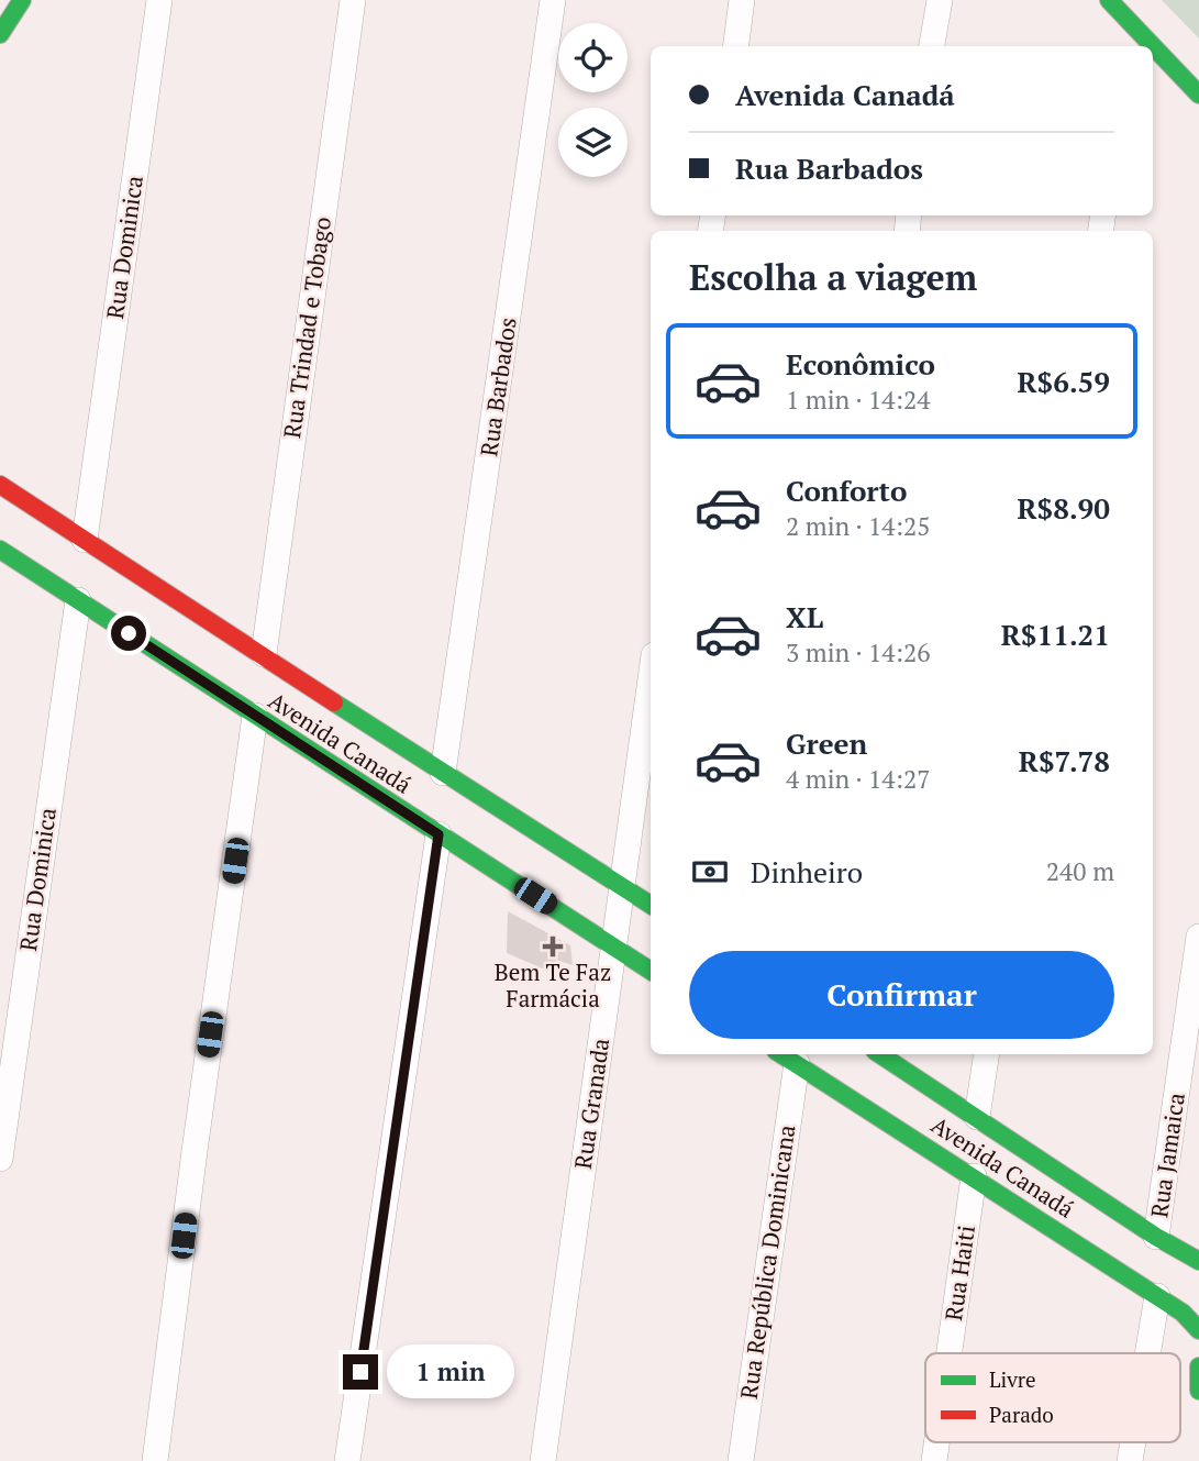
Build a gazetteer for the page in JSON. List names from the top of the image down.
{
  "streets": {
    "street": [
      "Rua Dominica",
      "Rua Trindad e Tobago",
      "Rua Barbados",
      "Avenida Canadá",
      "Rua Granada",
      "Rua Jamaica",
      "Rua República Dominicana",
      "Rua Haiti"
    ]
  },
  "crossings": [
    ["Rua Dominica", "Avenida Canadá"],
    ["Rua Trindad e Tobago", "Avenida Canadá"],
    ["Rua Barbados", "Avenida Canadá"],
    ["Avenida Canadá", "Rua Granada"],
    ["Avenida Canadá", "Rua Jamaica"],
    ["Avenida Canadá", "Rua República Dominicana"],
    ["Avenida Canadá", "Rua Haiti"]
  ],
  "places": {
    "health": ["Bem Te Faz Farmácia"]
  },
  "legend": ["Livre", "Parado"],
  "page": {
    "banner": ["Avenida Canadá", "Rua Barbados"],
    "heading": "Escolha a viagem",
    "list": [
      {
        "name": "Econômico",
        "note": "1 min · 14:24",
        "value": "R$6.59"
      },
      {
        "name": "Conforto",
        "note": "2 min · 14:25",
        "value": "R$8.90"
      },
      {
        "name": "XL",
        "note": "3 min · 14:26",
        "value": "R$11.21"
      },
      {
        "name": "Green",
        "note": "4 min · 14:27",
        "value": "R$7.78"
      }
    ],
    "pay": ["Dinheiro", "240 m"],
    "buttons": "Confirmar",
    "bubble": "1 min"
  }
}
